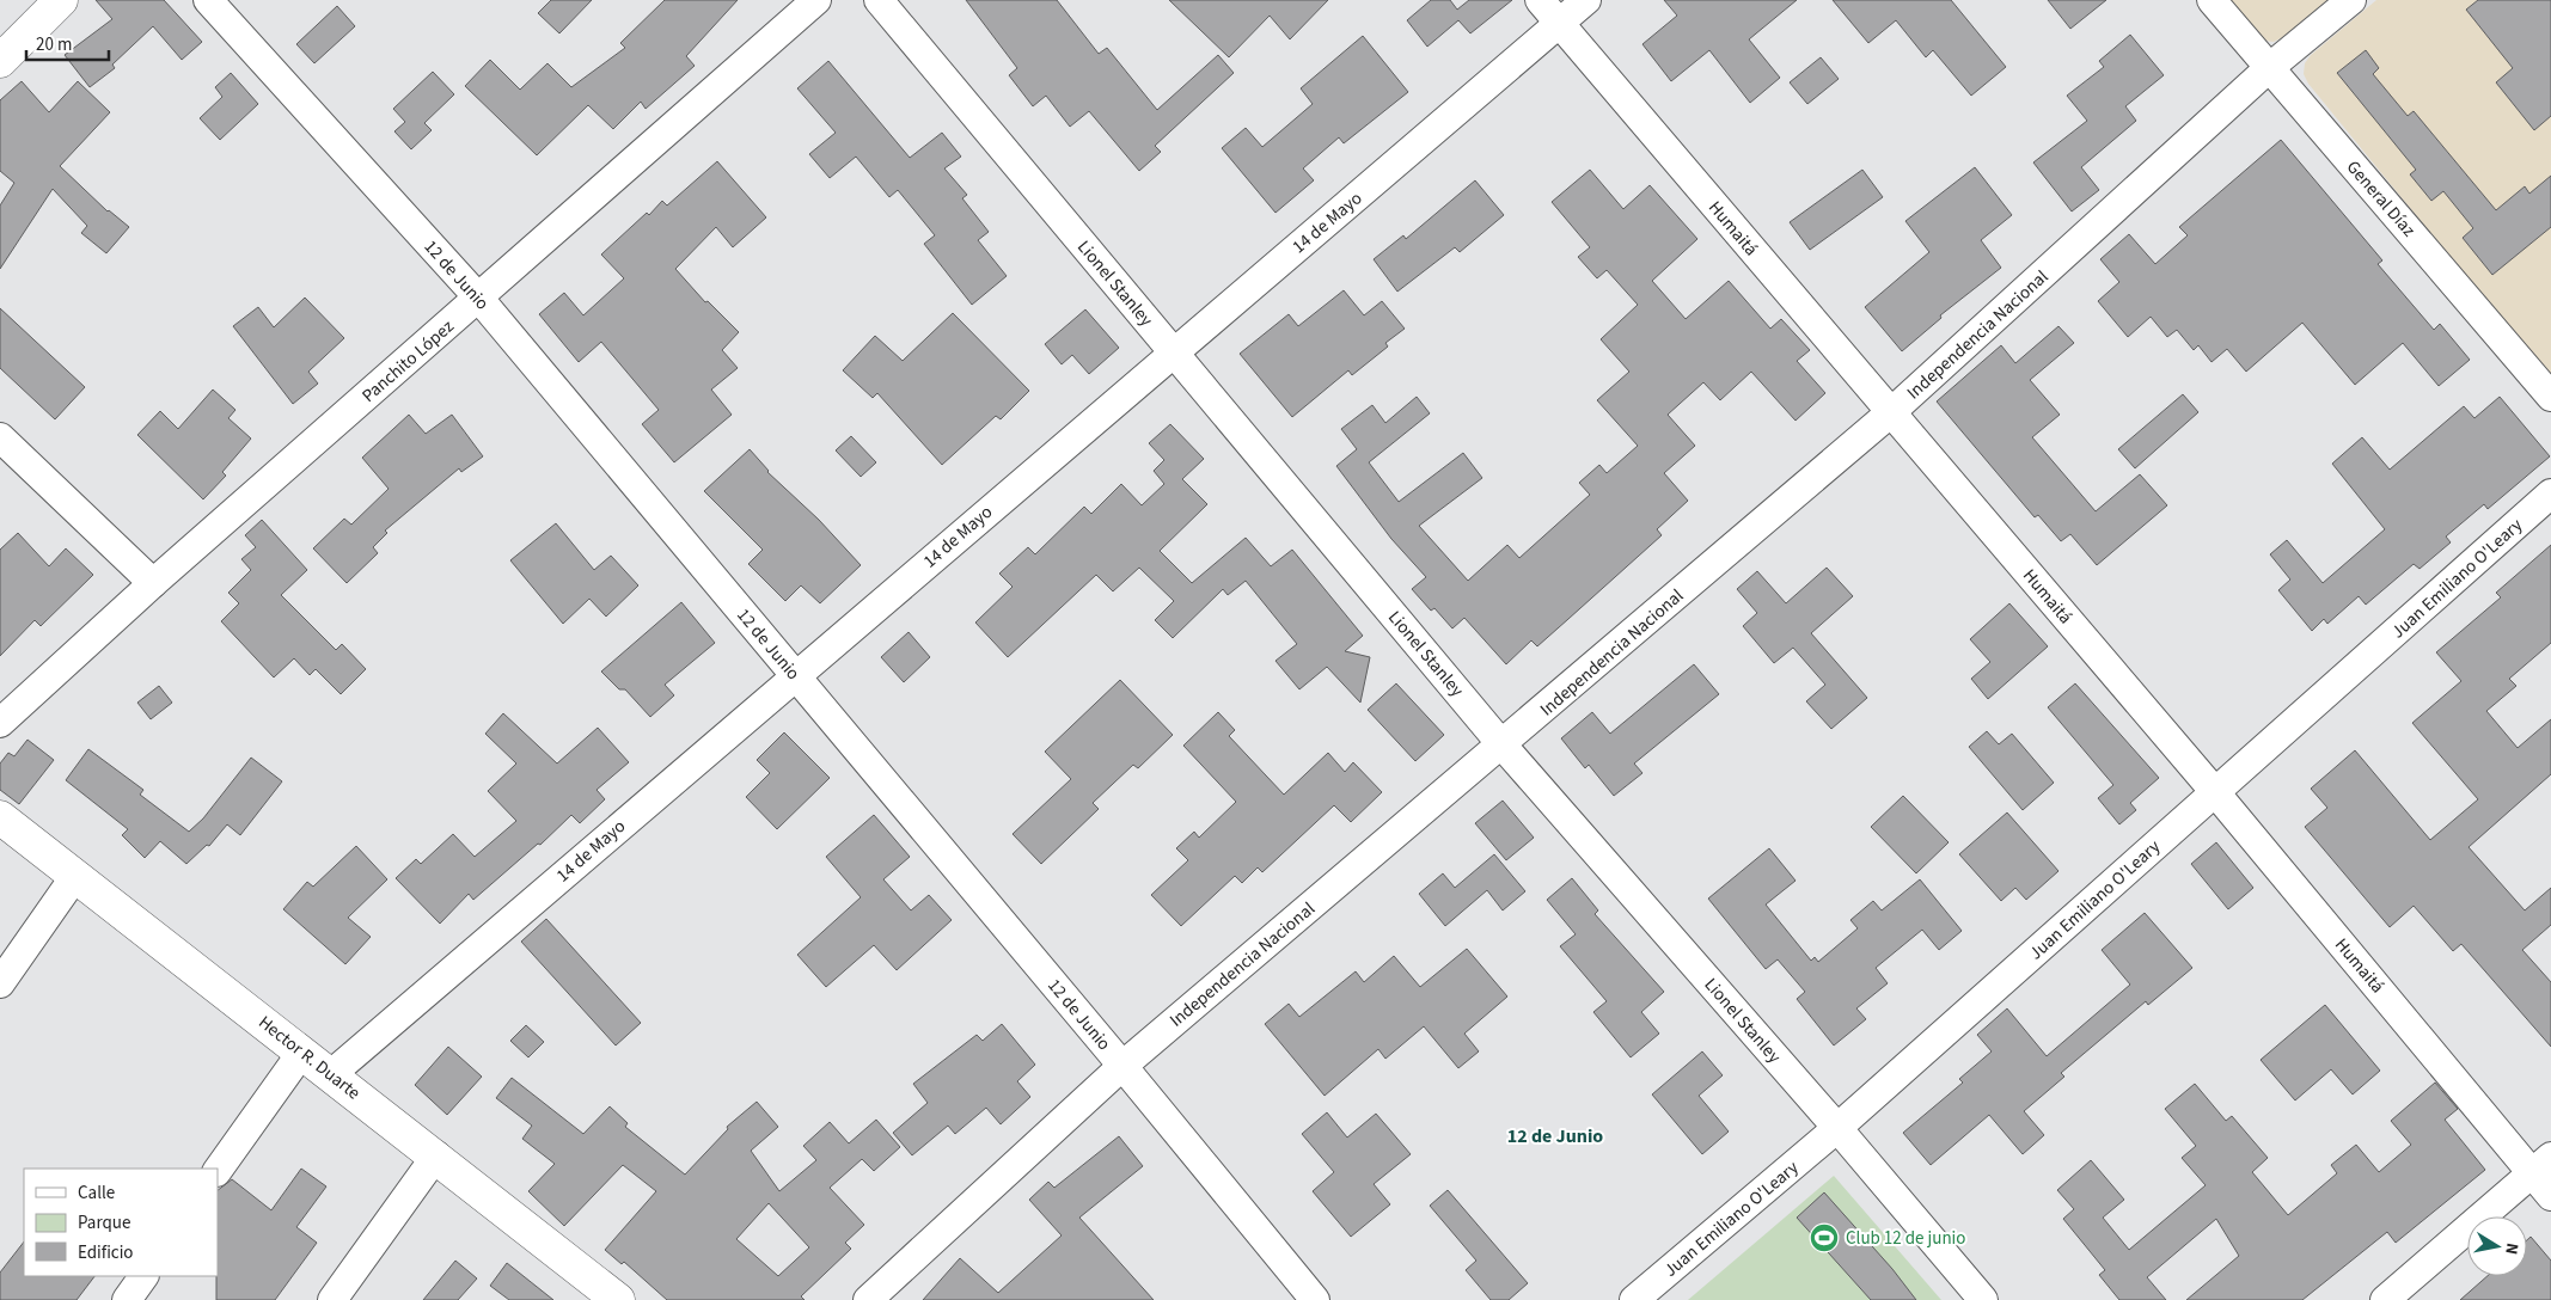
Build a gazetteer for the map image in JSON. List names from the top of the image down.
{
  "streets": {
    "street": [
      "General Díaz",
      "14 de Mayo",
      "Humaitá",
      "12 de Junio",
      "Lionel Stanley",
      "Independencia Nacional",
      "Panchito López",
      "Juan Emiliano O'Leary",
      "Hector R. Duarte"
    ]
  },
  "crossings": [
    ["General Díaz", "Independencia Nacional"],
    ["14 de Mayo", "Humaitá"],
    ["14 de Mayo", "12 de Junio"],
    ["14 de Mayo", "Lionel Stanley"],
    ["14 de Mayo", "Hector R. Duarte"],
    ["Humaitá", "Independencia Nacional"],
    ["Humaitá", "Juan Emiliano O'Leary"],
    ["12 de Junio", "Independencia Nacional"],
    ["12 de Junio", "Panchito López"],
    ["Lionel Stanley", "Independencia Nacional"],
    ["Lionel Stanley", "Juan Emiliano O'Leary"]
  ],
  "districts": ["12 de Junio"],
  "places": {
    "sports": ["Club 12 de junio"]
  },
  "legend": ["Calle", "Parque", "Edificio"],
  "scale_bar": "20 m",
  "north": "right"
}
